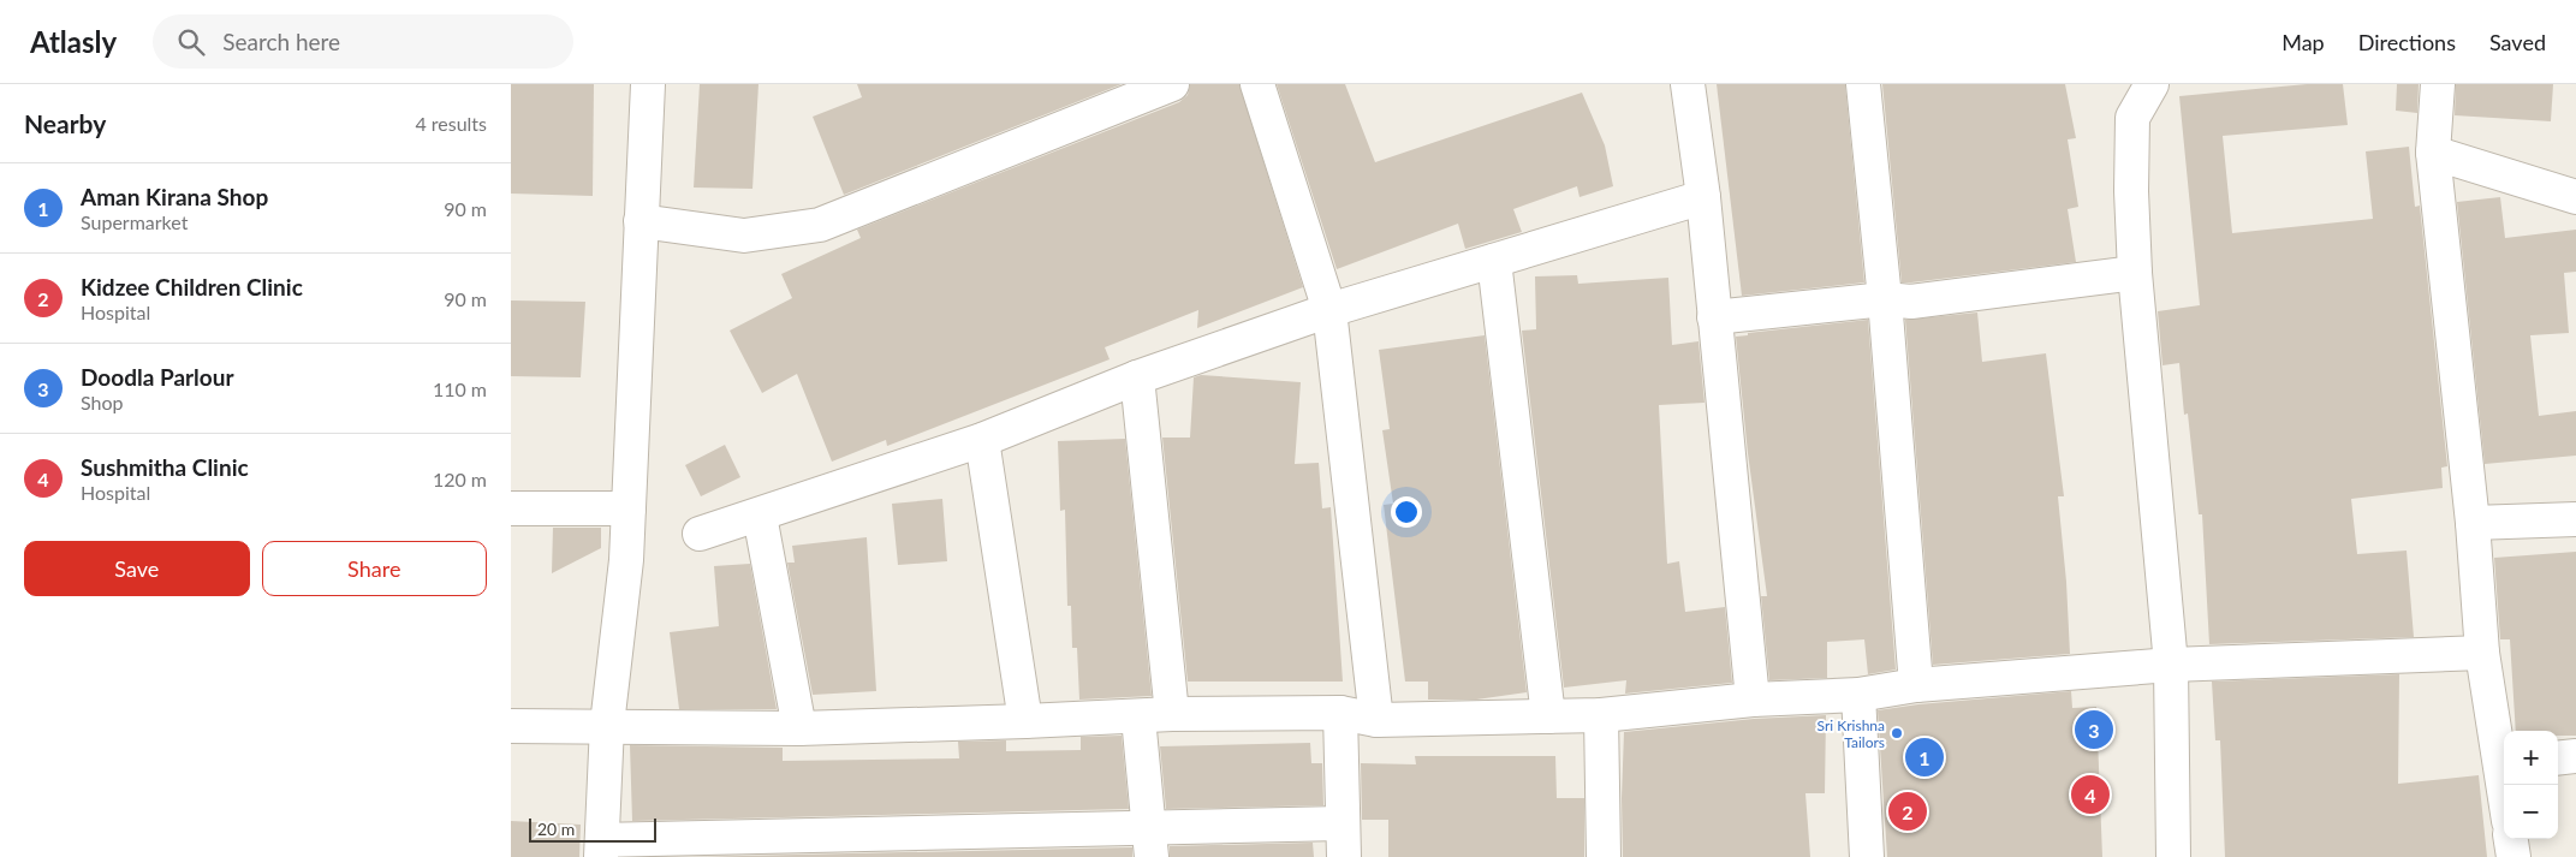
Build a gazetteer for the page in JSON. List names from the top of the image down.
{
  "places": ["Sri Krishna Tailors"],
  "scale_bar": "20 m",
  "page": {
    "header": "Atlasly",
    "search": "Search here",
    "nav": ["Map", "Directions", "Saved"],
    "heading": ["Nearby", "4 results"],
    "list": [
      {
        "mark": "1",
        "name": "Aman Kirana Shop",
        "note": "Supermarket",
        "value": "90 m"
      },
      {
        "mark": "2",
        "name": "Kidzee Children Clinic",
        "note": "Hospital",
        "value": "90 m"
      },
      {
        "mark": "3",
        "name": "Doodla Parlour",
        "note": "Shop",
        "value": "110 m"
      },
      {
        "mark": "4",
        "name": "Sushmitha Clinic",
        "note": "Hospital",
        "value": "120 m"
      }
    ],
    "buttons": ["Save", "Share"],
    "pins": [
      "3",
      "1",
      "4",
      "2"
    ],
    "map_buttons": ["+", "−"],
    "scale": "20 m"
  }
}
